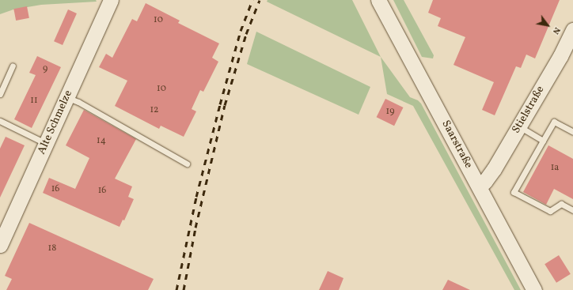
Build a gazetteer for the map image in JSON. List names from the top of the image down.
{
  "streets": {
    "street": ["Stielstraße", "Alte Schmelze", "Saarstraße"]
  },
  "crossings": [
    ["Stielstraße", "Saarstraße"]
  ],
  "house_numbers": [
    "10",
    "9",
    "10",
    "11",
    "12",
    "19",
    "14",
    "1a",
    "16",
    "16",
    "18"
  ],
  "north": "bottom right"
}
